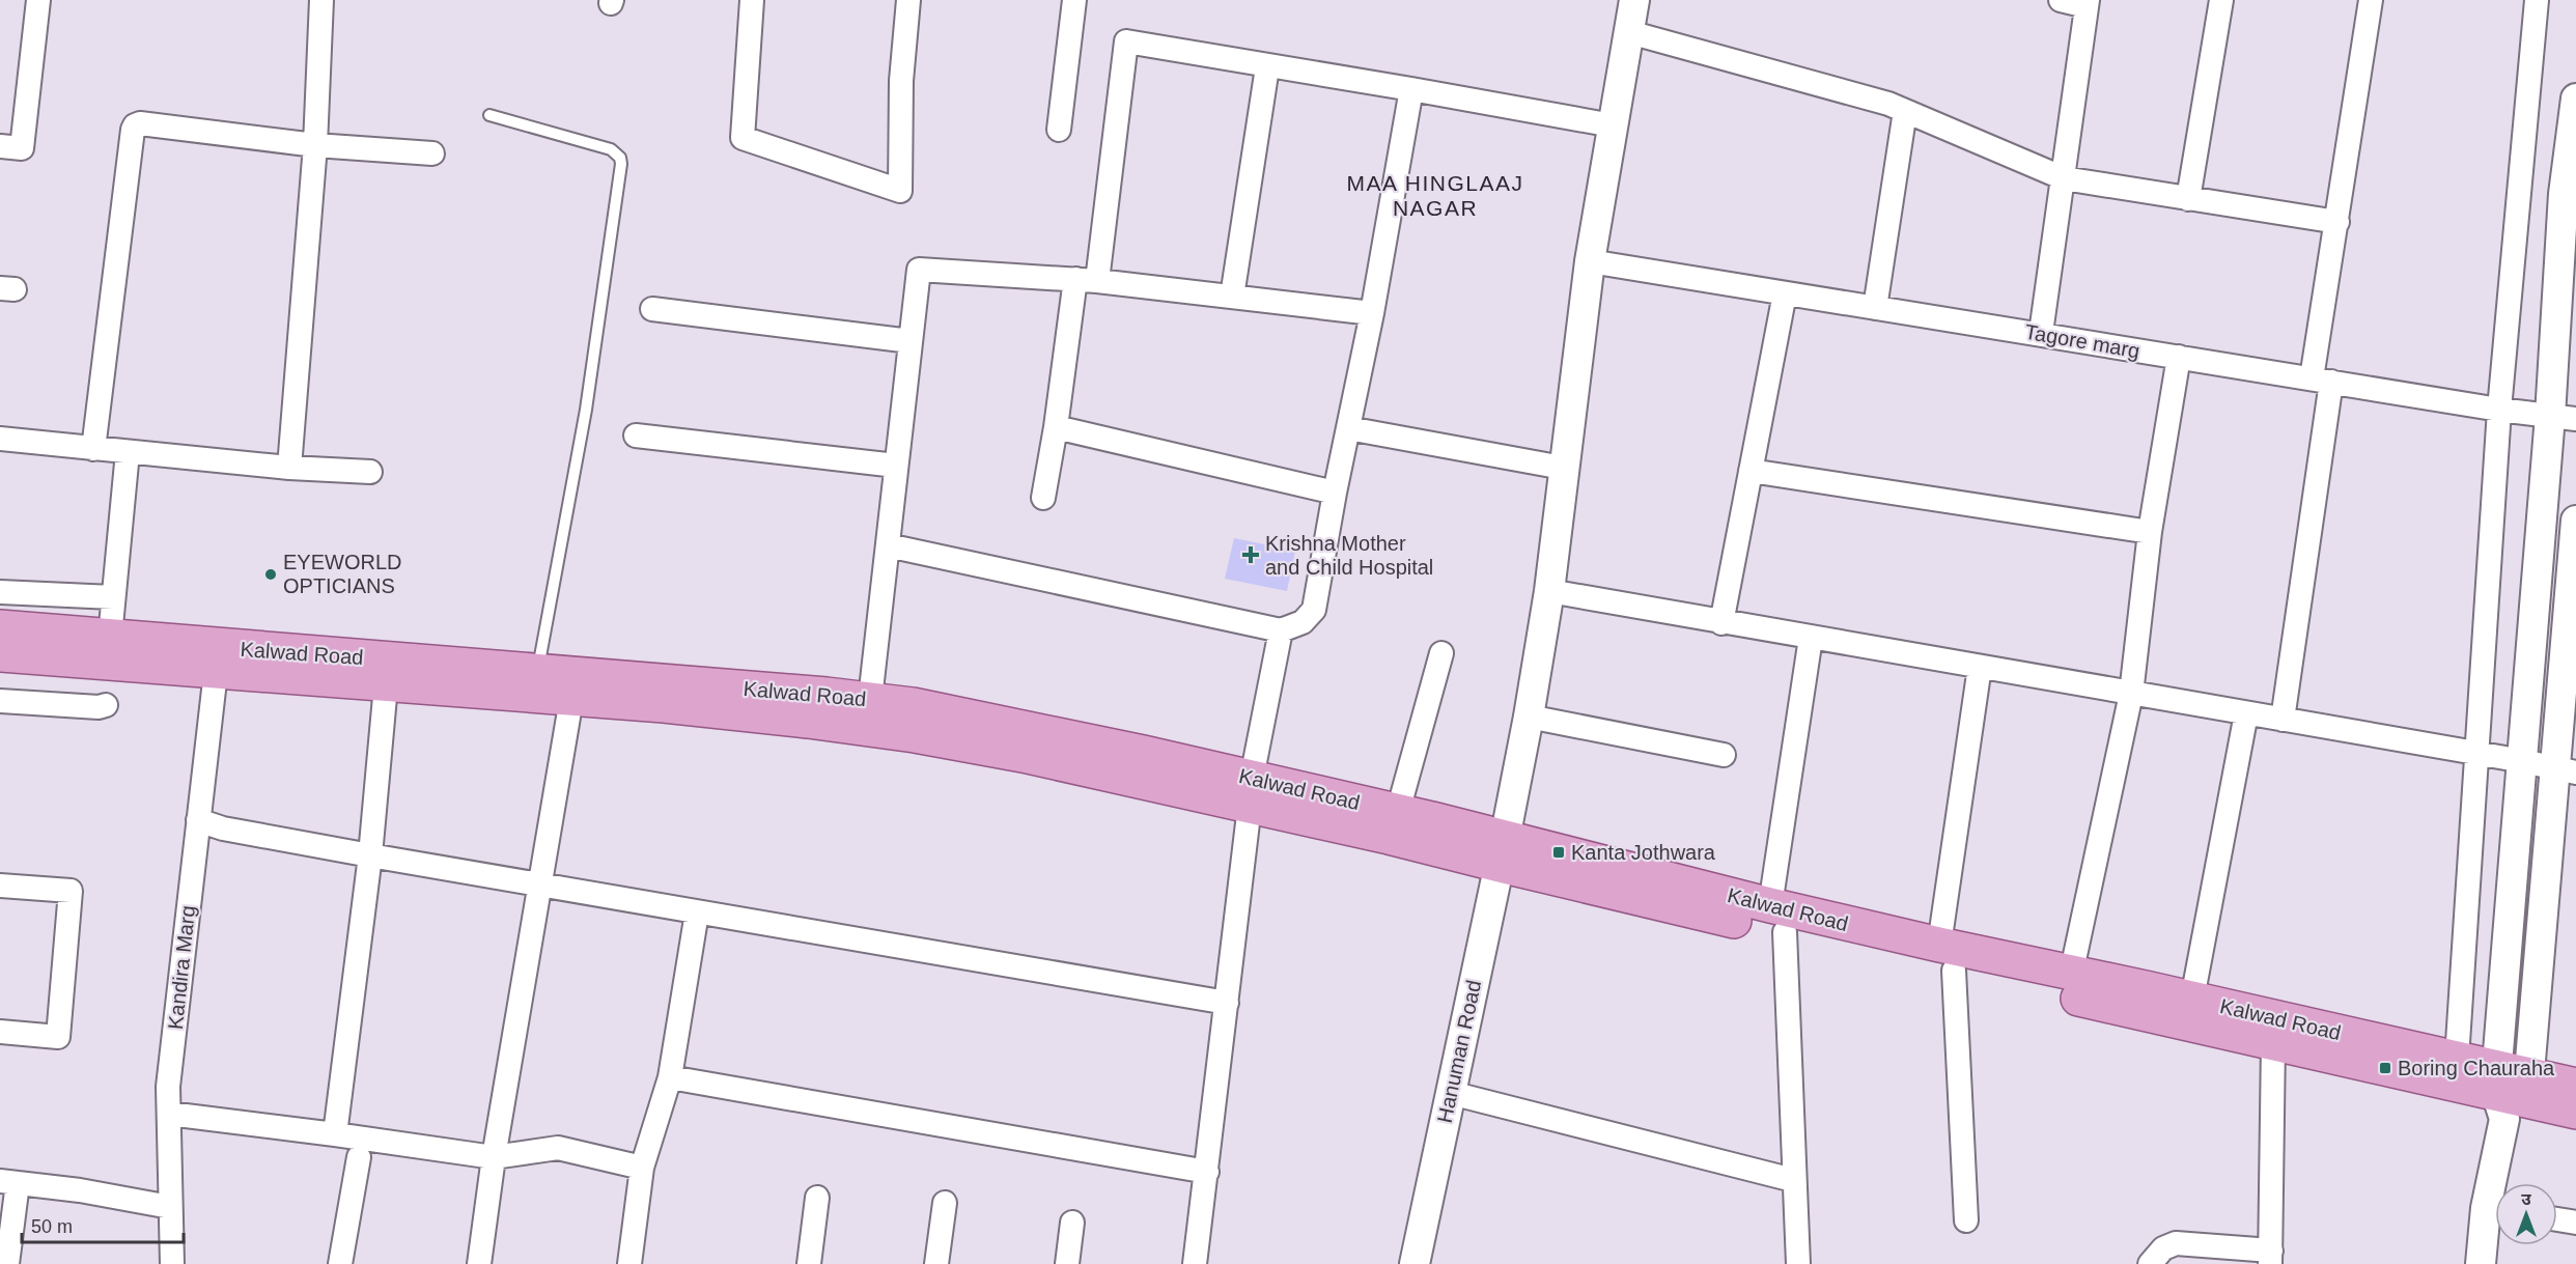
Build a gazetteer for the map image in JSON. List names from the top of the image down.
{
  "streets": {
    "main road": ["Kalwad Road"],
    "street": ["Tagore marg", "Kandira Marg", "Hanuman Road"]
  },
  "crossings": [
    ["Tagore marg", "Hanuman Road"],
    ["Kalwad Road", "Kandira Marg"],
    ["Kalwad Road", "Hanuman Road"]
  ],
  "districts": ["MAA HINGLAAJ NAGAR"],
  "places": {
    "health": ["Krishna Mother and Child Hospital"],
    "other": ["EYEWORLD OPTICIANS"],
    "transit": ["Kanta Jothwara", "Boring Chauraha"]
  },
  "scale_bar": "50 m",
  "north": "top"
}
